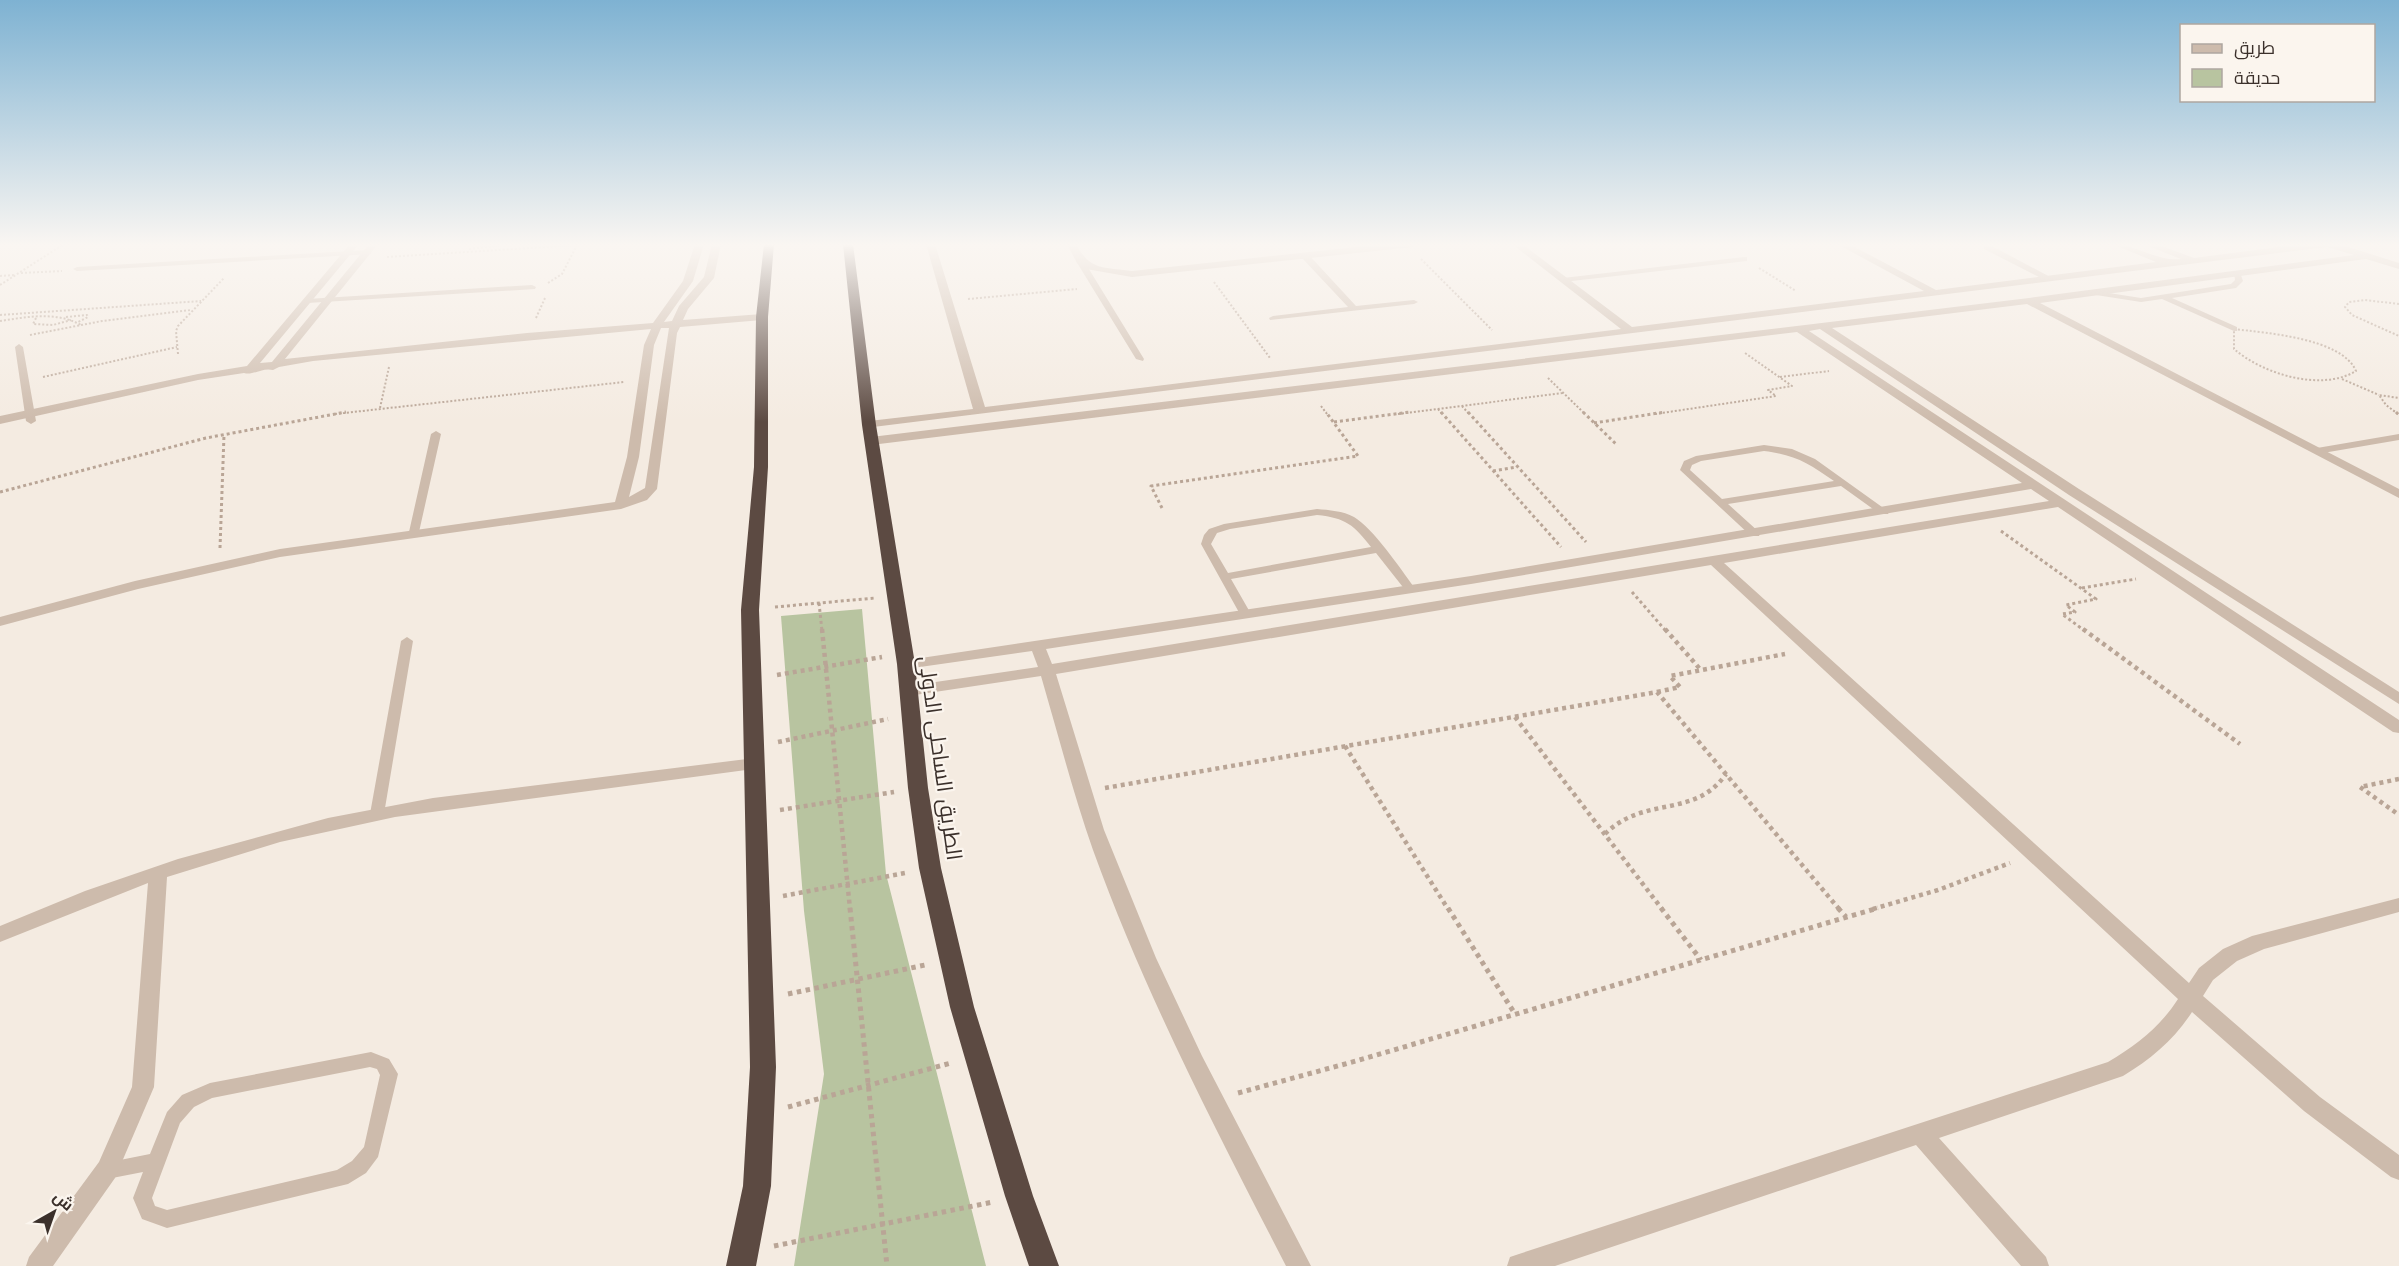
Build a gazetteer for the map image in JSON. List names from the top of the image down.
{
  "streets": {
    "highway": ["الطريق الساحلى الدولى"]
  },
  "legend": ["طريق", "حديقة"],
  "north": "top right"
}
